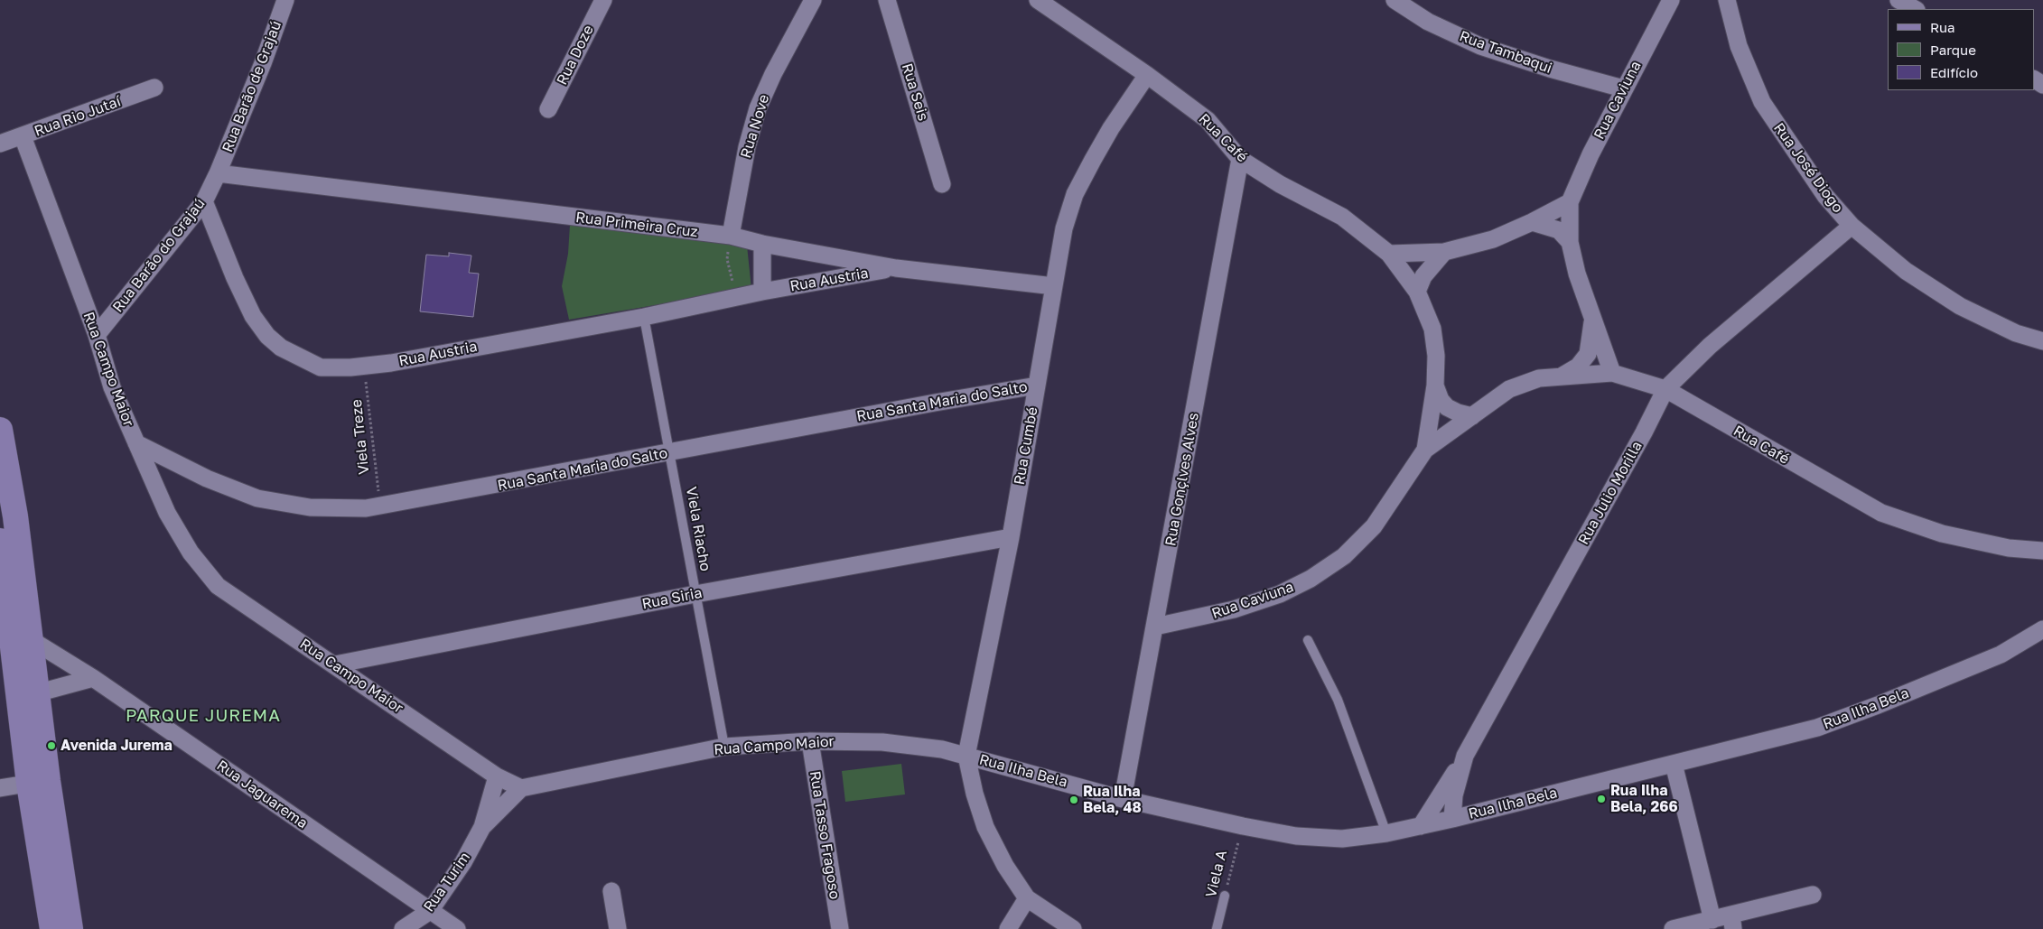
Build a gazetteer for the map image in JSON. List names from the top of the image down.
{
  "streets": {
    "street": [
      "Rua Tambaqui",
      "Rua Doze",
      "Rua Barão de Grajaú",
      "Rua Seis",
      "Rua Caviuna",
      "Rua Rio Jutaí",
      "Rua Nove",
      "Rua Café",
      "Rua José Diogo",
      "Rua Primeira Cruz",
      "Rua Barão do Grajaú",
      "Rua Austria",
      "Rua Campo Maior",
      "Rua Santa Maria do Salto",
      "Rua Cumbé",
      "Rua Gonçlves Alves",
      "Rua Julio Morilla",
      "Rua Siria",
      "Rua Ilha Bela",
      "Rua Jaguarema",
      "Rua Tasso Fragoso",
      "Rua Turim"
    ],
    "lane": ["Viela Riacho", "Viela A"],
    "path": ["Viela Treze"]
  },
  "crossings": [
    ["Rua Tambaqui", "Rua Caviuna"],
    ["Rua Barão de Grajaú", "Rua Primeira Cruz"],
    ["Rua Barão de Grajaú", "Rua Barão do Grajaú"],
    ["Rua Caviuna", "Rua Café"],
    ["Rua Caviuna", "Rua Gonçlves Alves"],
    ["Rua Rio Jutaí", "Rua Campo Maior"],
    ["Rua Nove", "Rua Primeira Cruz"],
    ["Rua Café", "Rua Cumbé"],
    ["Rua Café", "Rua Gonçlves Alves"],
    ["Rua Café", "Rua Julio Morilla"],
    ["Rua José Diogo", "Rua Julio Morilla"],
    ["Rua Primeira Cruz", "Rua Barão do Grajaú"],
    ["Rua Primeira Cruz", "Rua Austria"],
    ["Rua Primeira Cruz", "Rua Cumbé"],
    ["Rua Barão do Grajaú", "Rua Austria"],
    ["Rua Barão do Grajaú", "Rua Campo Maior"],
    ["Rua Austria", "Viela Treze"],
    ["Rua Austria", "Viela Riacho"],
    ["Rua Campo Maior", "Rua Santa Maria do Salto"],
    ["Rua Campo Maior", "Rua Cumbé"],
    ["Rua Campo Maior", "Viela Riacho"],
    ["Rua Campo Maior", "Rua Siria"],
    ["Rua Campo Maior", "Rua Ilha Bela"],
    ["Rua Campo Maior", "Rua Tasso Fragoso"],
    ["Rua Campo Maior", "Rua Turim"],
    ["Rua Santa Maria do Salto", "Viela Treze"],
    ["Rua Santa Maria do Salto", "Rua Cumbé"],
    ["Rua Santa Maria do Salto", "Viela Riacho"],
    ["Rua Cumbé", "Rua Siria"],
    ["Rua Cumbé", "Rua Ilha Bela"],
    ["Rua Gonçlves Alves", "Rua Ilha Bela"],
    ["Rua Julio Morilla", "Rua Ilha Bela"],
    ["Viela Riacho", "Rua Siria"],
    ["Rua Ilha Bela", "Viela A"],
    ["Rua Jaguarema", "Rua Turim"]
  ],
  "districts": ["PARQUE JUREMA"],
  "places": ["Avenida Jurema", "Rua Ilha Bela, 266", "Rua Ilha Bela, 48"],
  "legend": ["Rua", "Parque", "Edifício"]
}
